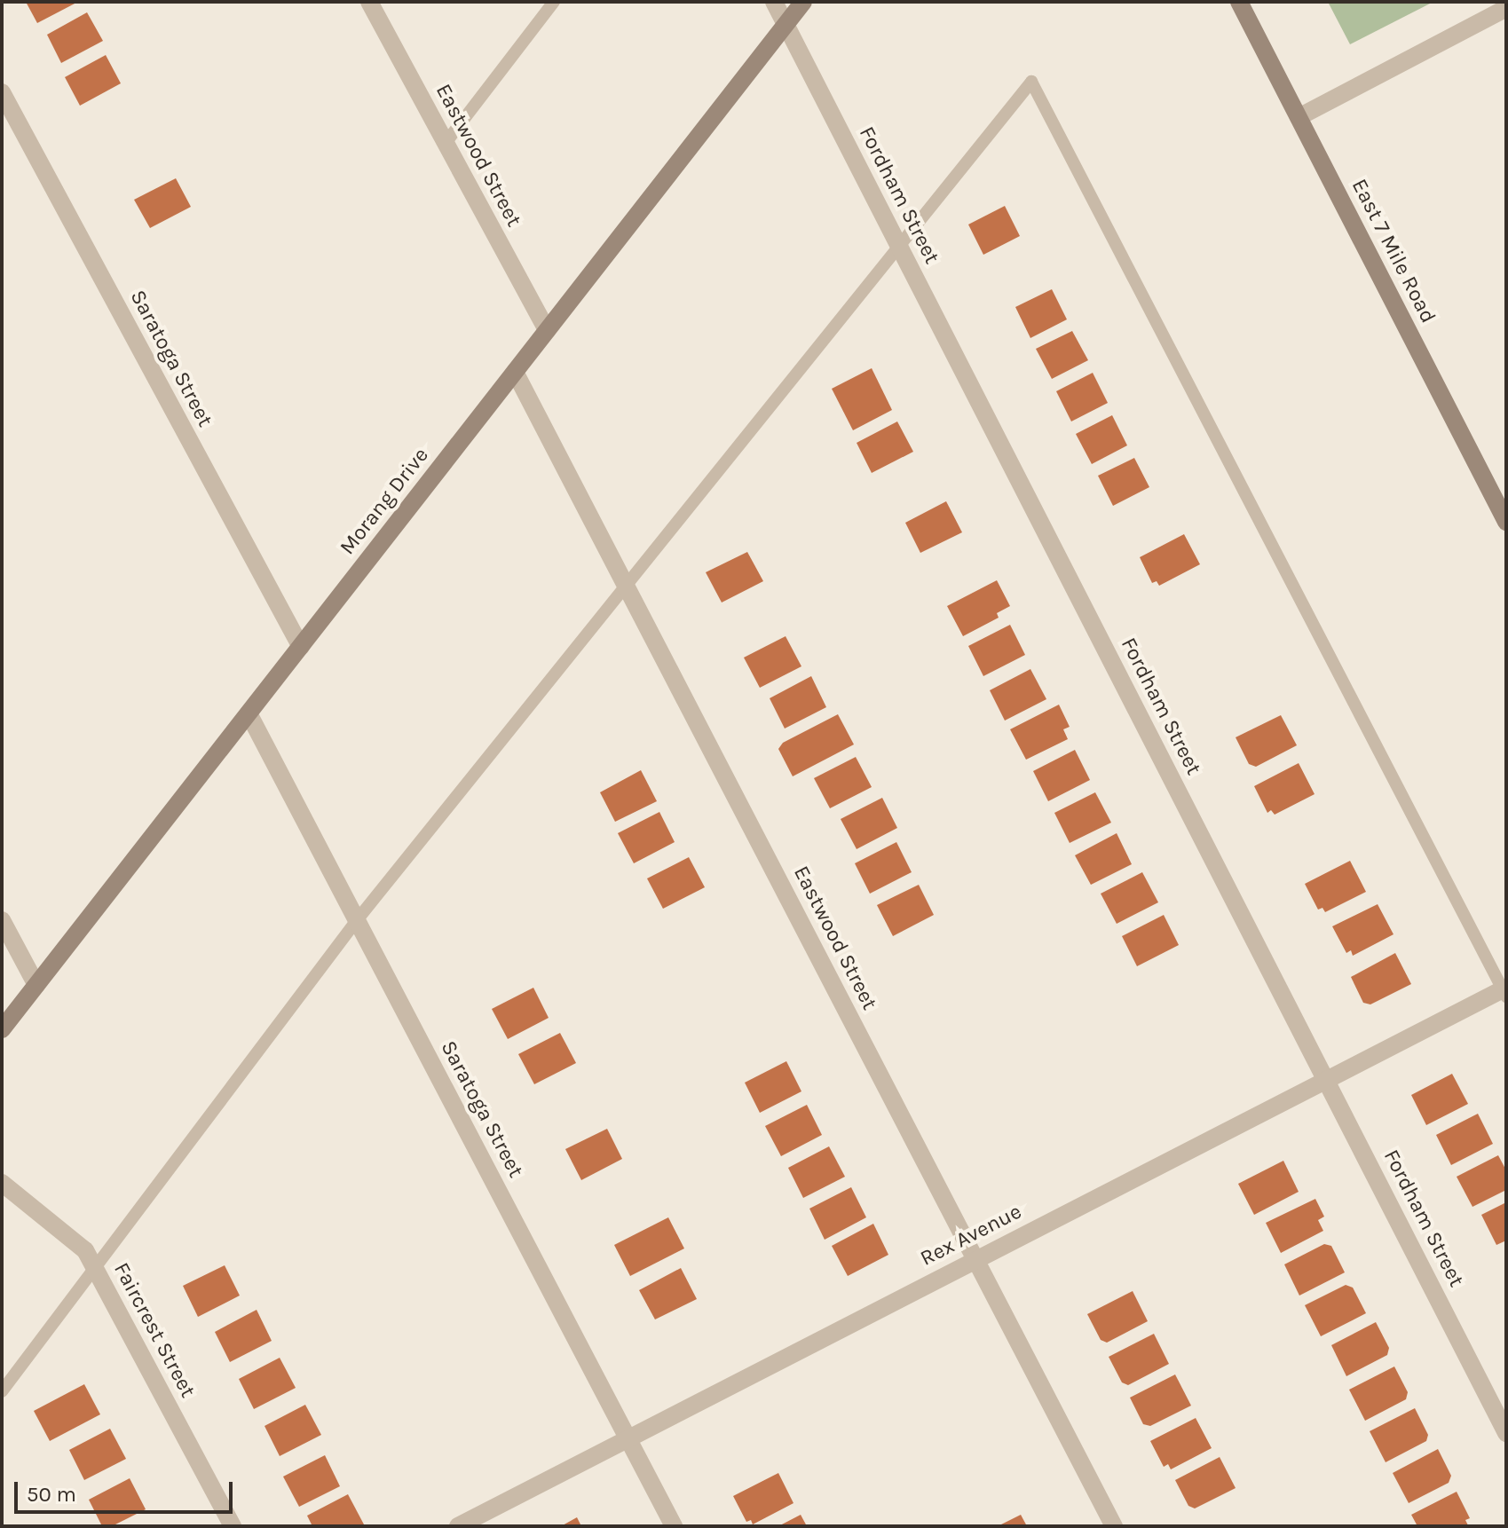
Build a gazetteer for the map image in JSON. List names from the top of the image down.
{
  "streets": {
    "street": [
      "Eastwood Street",
      "Fordham Street",
      "East 7 Mile Road",
      "Saratoga Street",
      "Morang Drive",
      "Rex Avenue",
      "Faircrest Street"
    ]
  },
  "crossings": [
    ["Eastwood Street", "Morang Drive"],
    ["Eastwood Street", "Rex Avenue"],
    ["Fordham Street", "Morang Drive"],
    ["Fordham Street", "Rex Avenue"],
    ["Saratoga Street", "Morang Drive"],
    ["Saratoga Street", "Rex Avenue"]
  ],
  "scale_bar": "50 m"
}
